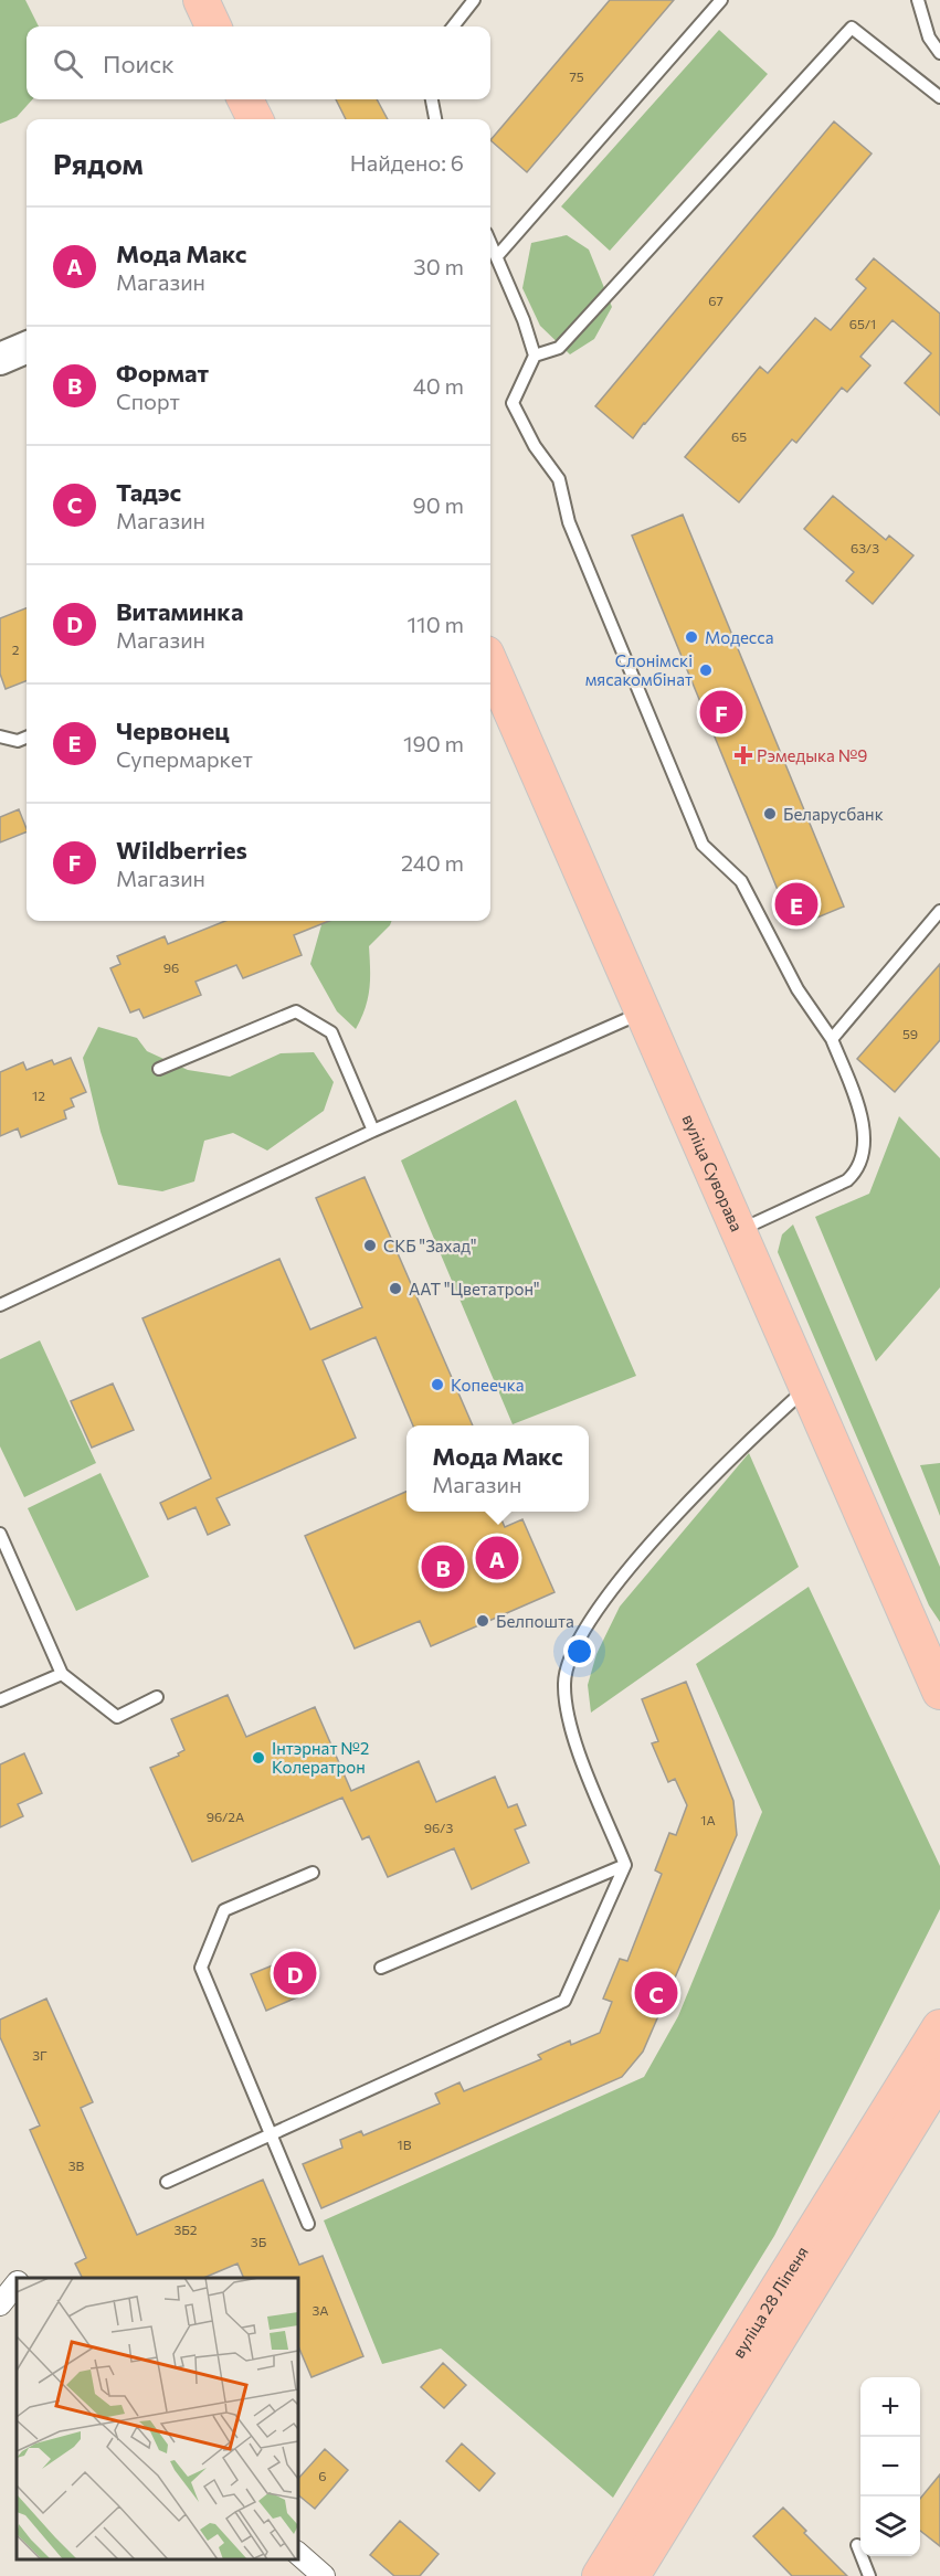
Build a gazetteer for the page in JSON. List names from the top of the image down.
{
  "streets": {
    "main road": ["вуліца Суворава", "вуліца 28 Ліпеня"]
  },
  "places": {
    "other": [
      "Модесса",
      "Слонімскі мясакомбінат",
      "Беларусбанк",
      "СКБ \"Захад\"",
      "ААТ \"Цветатрон\"",
      "Копеечка",
      "Белпошта",
      "Інтэрнат №2 Колератрон"
    ],
    "health": ["Рэмедыка №9"]
  },
  "house_numbers": [
    "75",
    "67",
    "65/1",
    "65",
    "63/3",
    "2",
    "96",
    "59",
    "12",
    "96/2А",
    "1А",
    "96/3",
    "3Г",
    "1В",
    "3В",
    "3Б2",
    "3Б",
    "3А",
    "6"
  ],
  "page": {
    "search": "Поиск",
    "heading": ["Рядом", "Найдено: 6"],
    "list": [
      {
        "mark": "A",
        "name": "Мода Макс",
        "note": "Магазин",
        "value": "30 m"
      },
      {
        "mark": "B",
        "name": "Формат",
        "note": "Спорт",
        "value": "40 m"
      },
      {
        "mark": "C",
        "name": "Тадэс",
        "note": "Магазин",
        "value": "90 m"
      },
      {
        "mark": "D",
        "name": "Витаминка",
        "note": "Магазин",
        "value": "110 m"
      },
      {
        "mark": "E",
        "name": "Червонец",
        "note": "Супермаркет",
        "value": "190 m"
      },
      {
        "mark": "F",
        "name": "Wildberries",
        "note": "Магазин",
        "value": "240 m"
      }
    ],
    "pins": [
      "F",
      "E",
      "A",
      "B",
      "D",
      "C"
    ],
    "popup": ["Мода Макс", "Магазин"],
    "map_buttons": ["+", "−"]
  }
}
